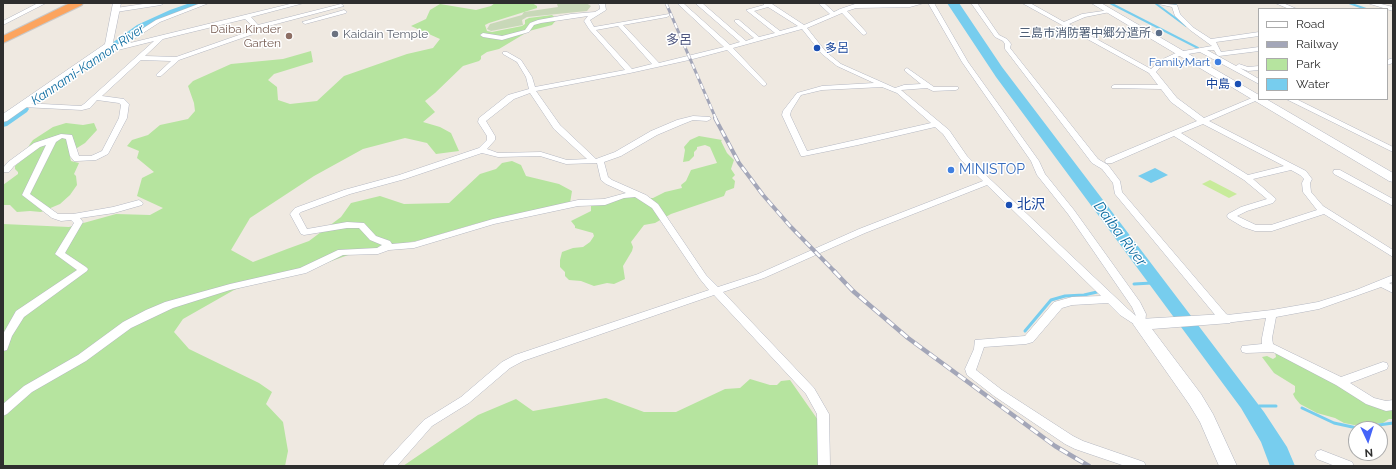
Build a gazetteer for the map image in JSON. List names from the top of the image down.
{
  "districts": ["多呂"],
  "water": ["Kannami-Kannon River", "Daiba River"],
  "places": [
    "三島市消防署中郷分遣所",
    "Kaidain Temple",
    "Daiba Kinder Garten",
    "多呂",
    "FamilyMart",
    "中島",
    "MINISTOP",
    "北沢"
  ],
  "legend": [
    "Road",
    "Railway",
    "Park",
    "Water"
  ],
  "north": "bottom"
}
